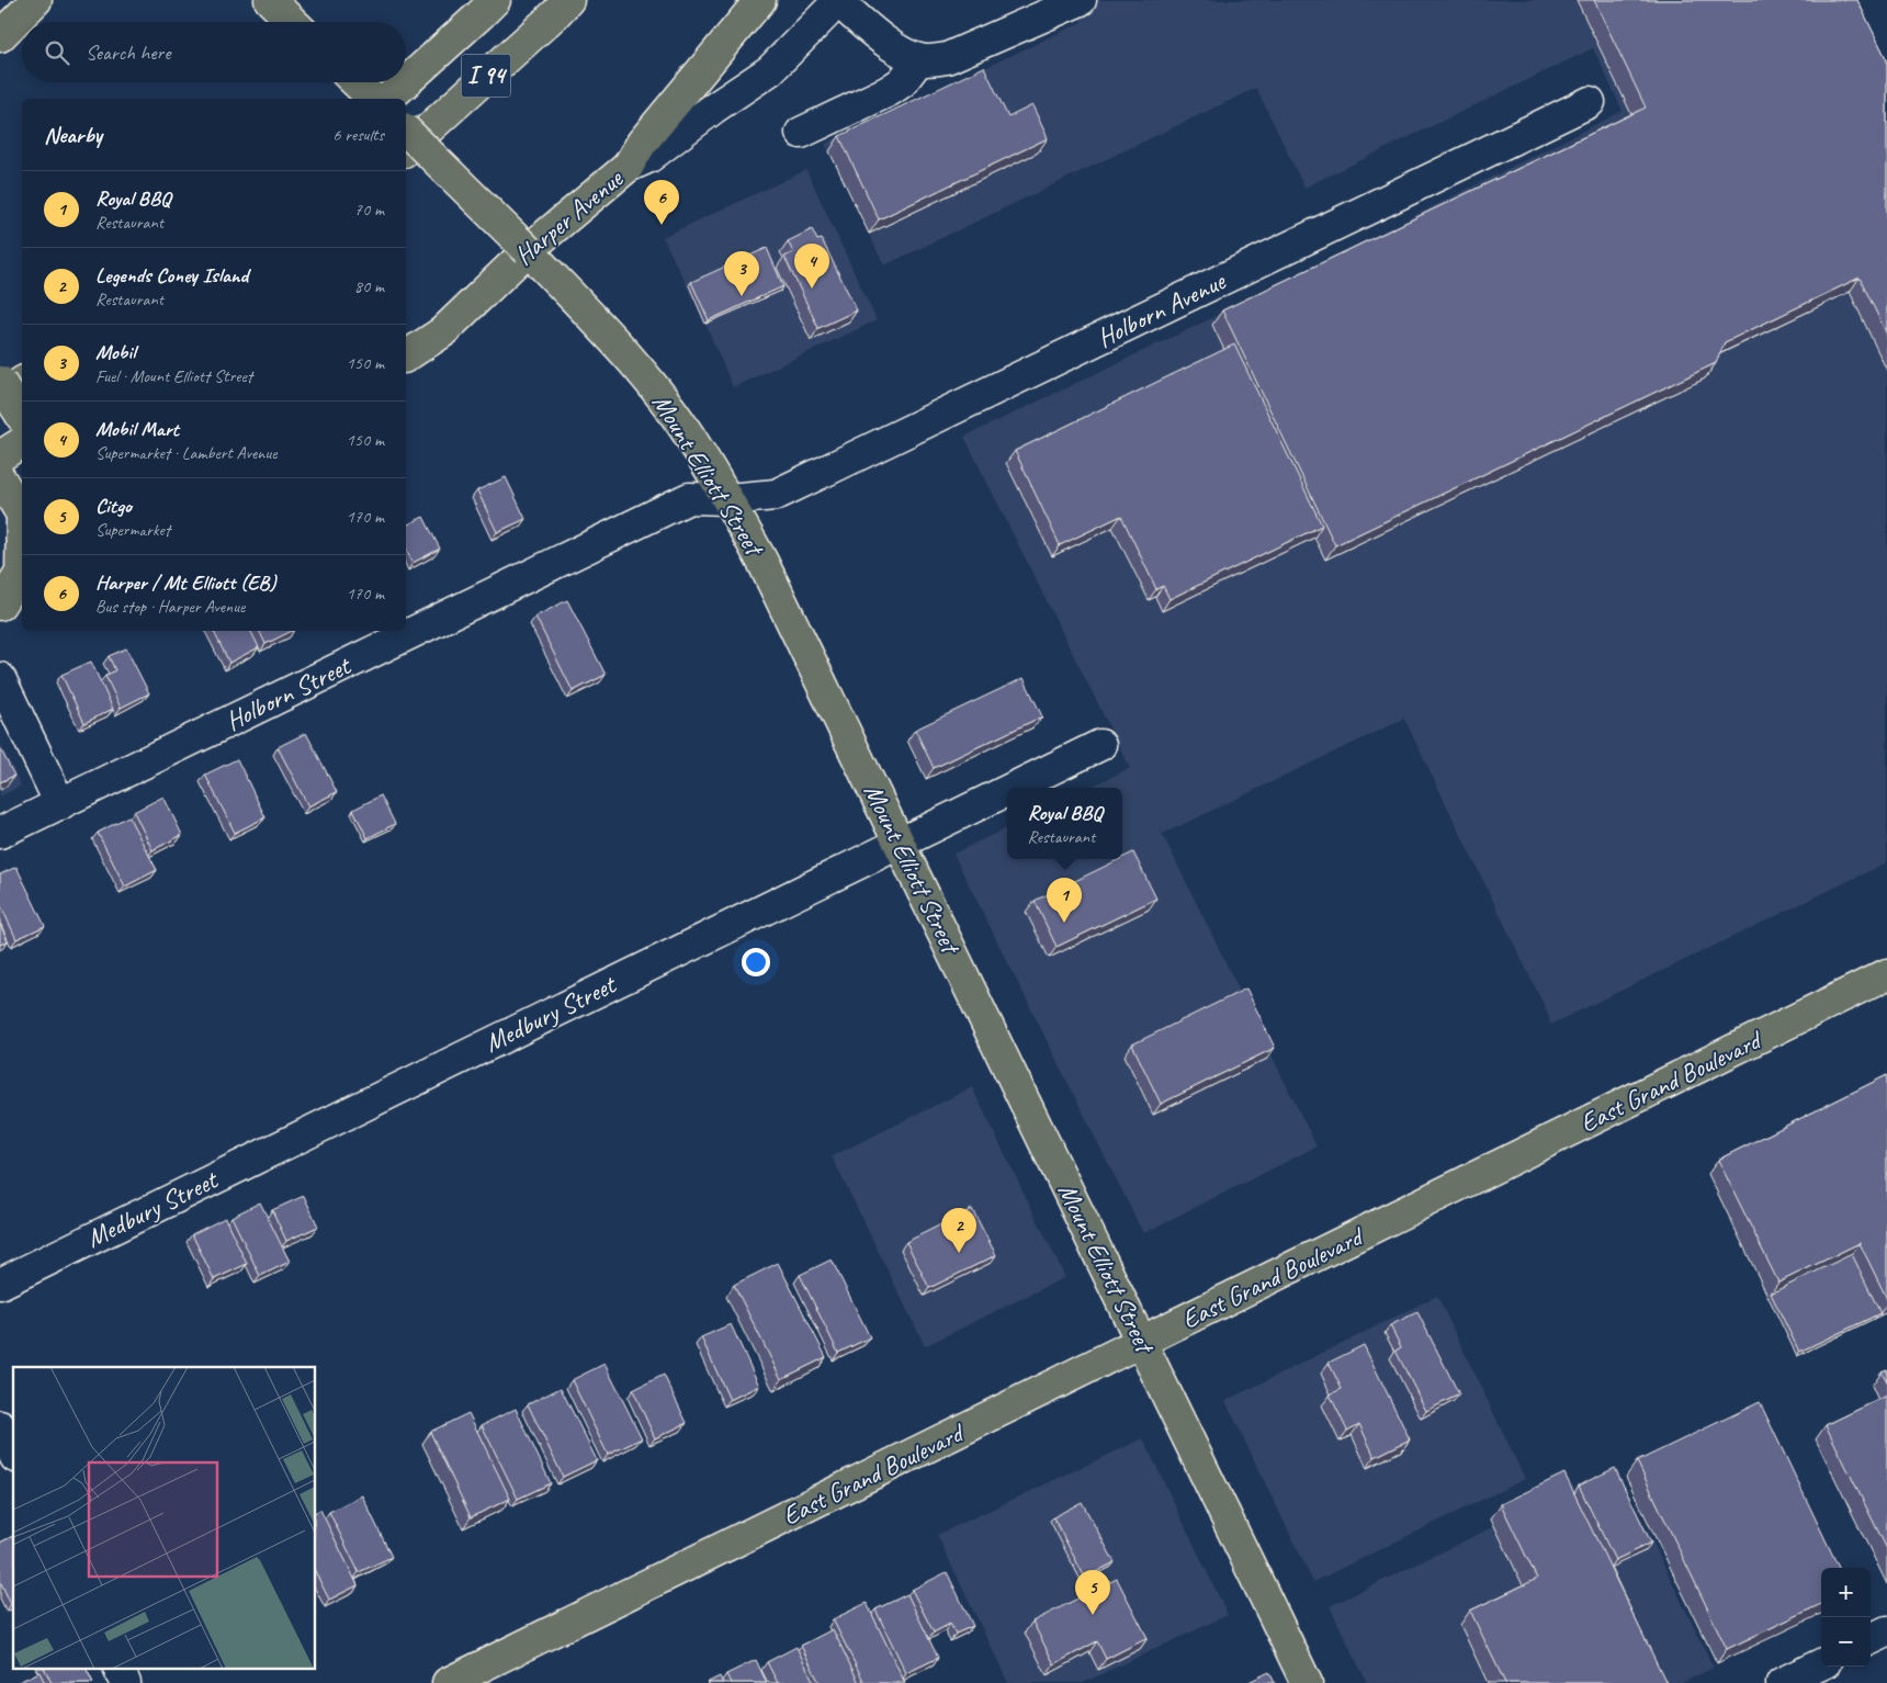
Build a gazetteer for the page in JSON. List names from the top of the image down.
{
  "streets": {
    "main road": [
      "I 94",
      "Harper Avenue",
      "Mount Elliott Street",
      "East Grand Boulevard"
    ],
    "street": ["Holborn Avenue", "Holborn Street", "Medbury Street"]
  },
  "crossings": [
    ["Harper Avenue", "Mount Elliott Street"],
    ["Holborn Avenue", "Mount Elliott Street"],
    ["Holborn Avenue", "Holborn Street"],
    ["Mount Elliott Street", "Holborn Street"],
    ["Mount Elliott Street", "Medbury Street"],
    ["Mount Elliott Street", "East Grand Boulevard"]
  ],
  "page": {
    "search": "Search here",
    "heading": ["Nearby", "6 results"],
    "list": [
      {
        "mark": "1",
        "name": "Royal BBQ",
        "note": "Restaurant",
        "value": "70 m"
      },
      {
        "mark": "2",
        "name": "Legends Coney Island",
        "note": "Restaurant",
        "value": "80 m"
      },
      {
        "mark": "3",
        "name": "Mobil",
        "note": "Fuel · Mount Elliott Street",
        "value": "150 m"
      },
      {
        "mark": "4",
        "name": "Mobil Mart",
        "note": "Supermarket · Lambert Avenue",
        "value": "150 m"
      },
      {
        "mark": "5",
        "name": "Citgo",
        "note": "Supermarket",
        "value": "170 m"
      },
      {
        "mark": "6",
        "name": "Harper / Mt Elliott (EB)",
        "note": "Bus stop · Harper Avenue",
        "value": "170 m"
      }
    ],
    "pins": [
      "6",
      "4",
      "3",
      "1",
      "2",
      "5"
    ],
    "popup": ["Royal BBQ", "Restaurant"],
    "map_buttons": ["+", "−"]
  }
}
